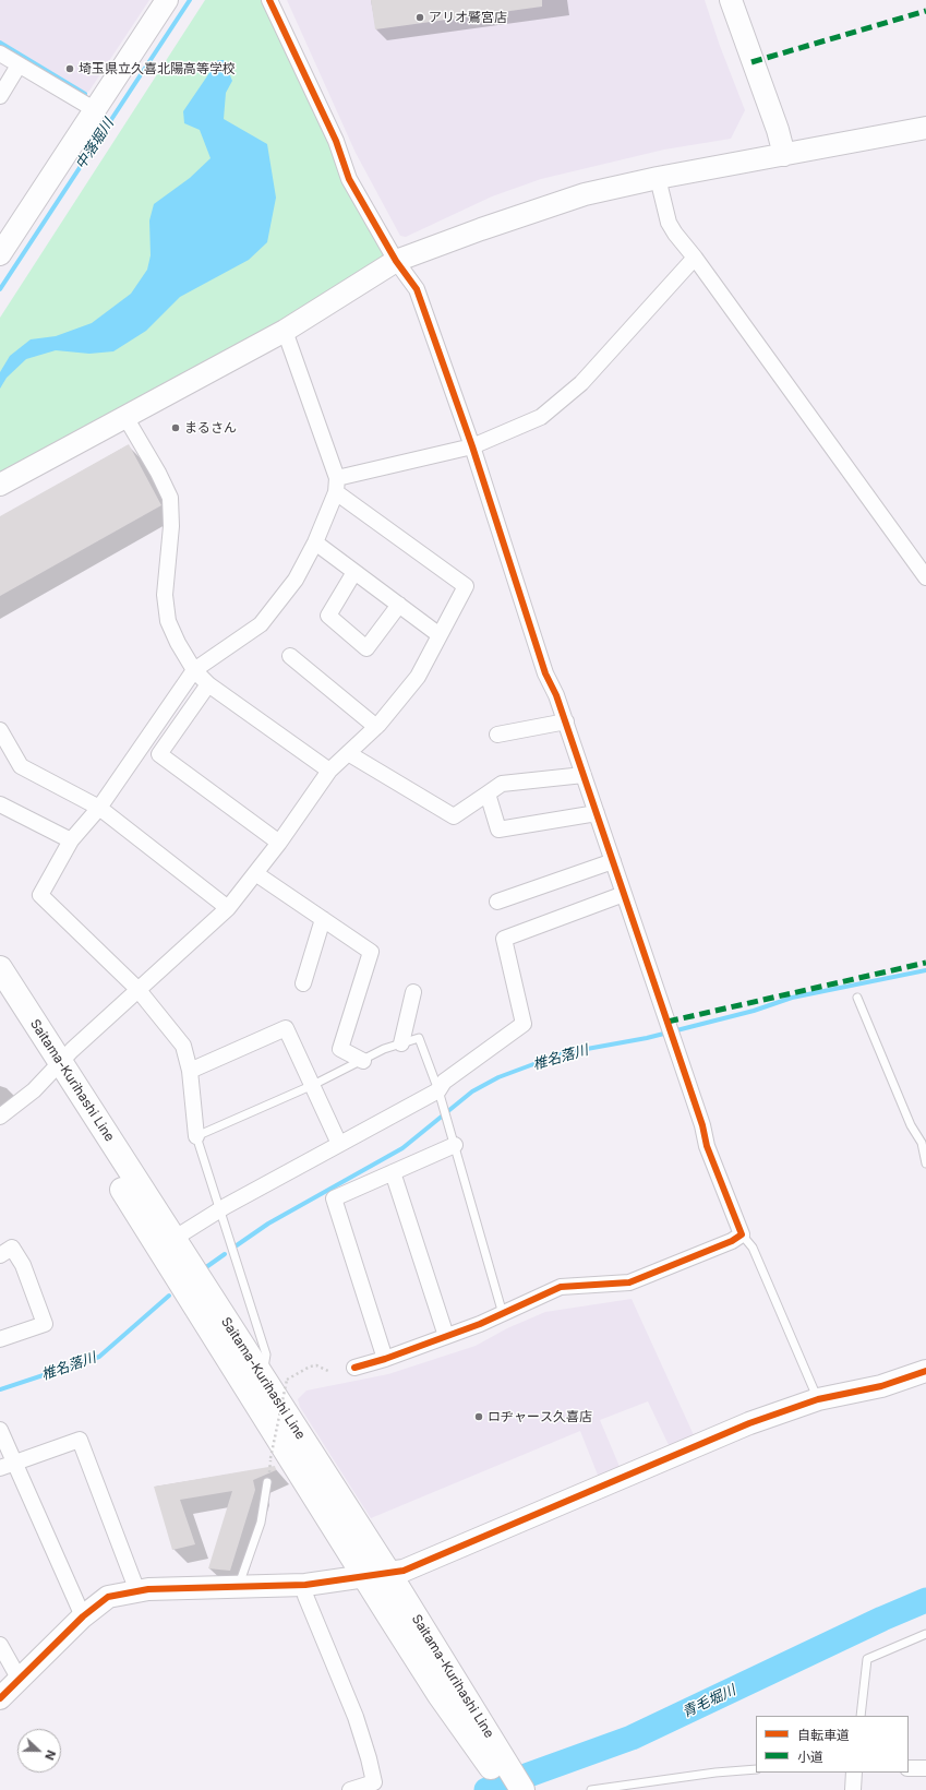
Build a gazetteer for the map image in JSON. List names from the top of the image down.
{
  "streets": {
    "main road": ["Saitama-Kurihashi Line"]
  },
  "water": ["中落堀川", "椎名落川", "青毛堀川"],
  "places": [
    "アリオ鷲宮店",
    "埼玉県立久喜北陽高等学校",
    "まるさん",
    "ロヂャース久喜店"
  ],
  "legend": ["自転車道", "小道"],
  "north": "right"
}
